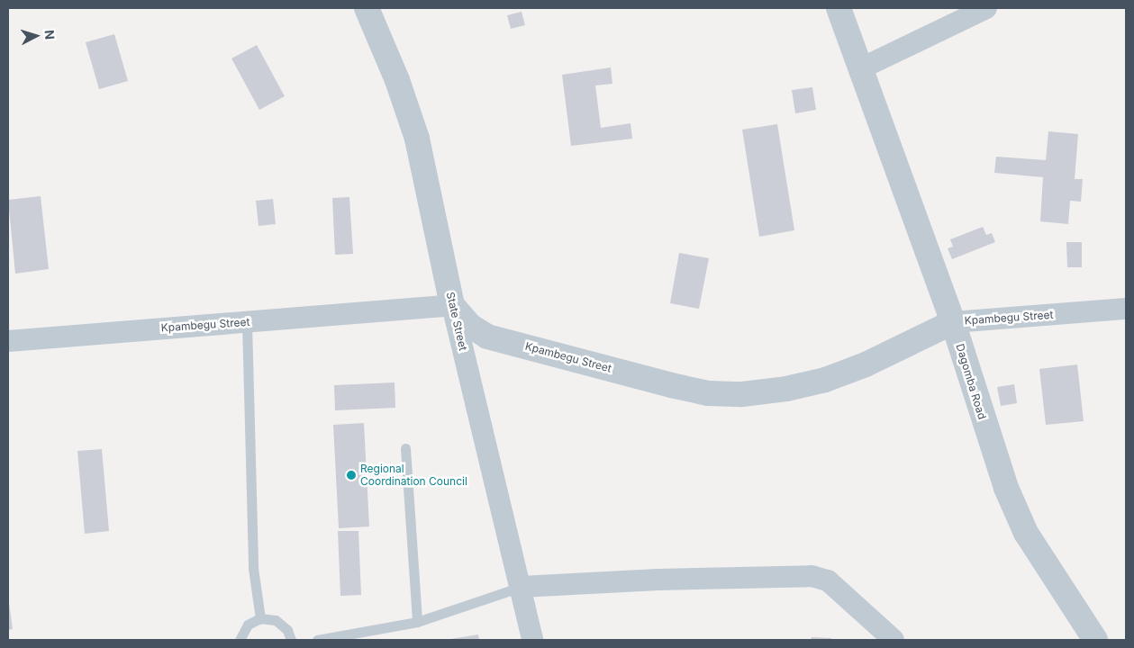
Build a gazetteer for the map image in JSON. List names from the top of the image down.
{
  "streets": {
    "street": ["Kpambegu Street", "State Street", "Dagomba Road"]
  },
  "crossings": [
    ["Kpambegu Street", "State Street"],
    ["Kpambegu Street", "Dagomba Road"]
  ],
  "places": ["Regional Coordination Council"],
  "north": "right"
}
